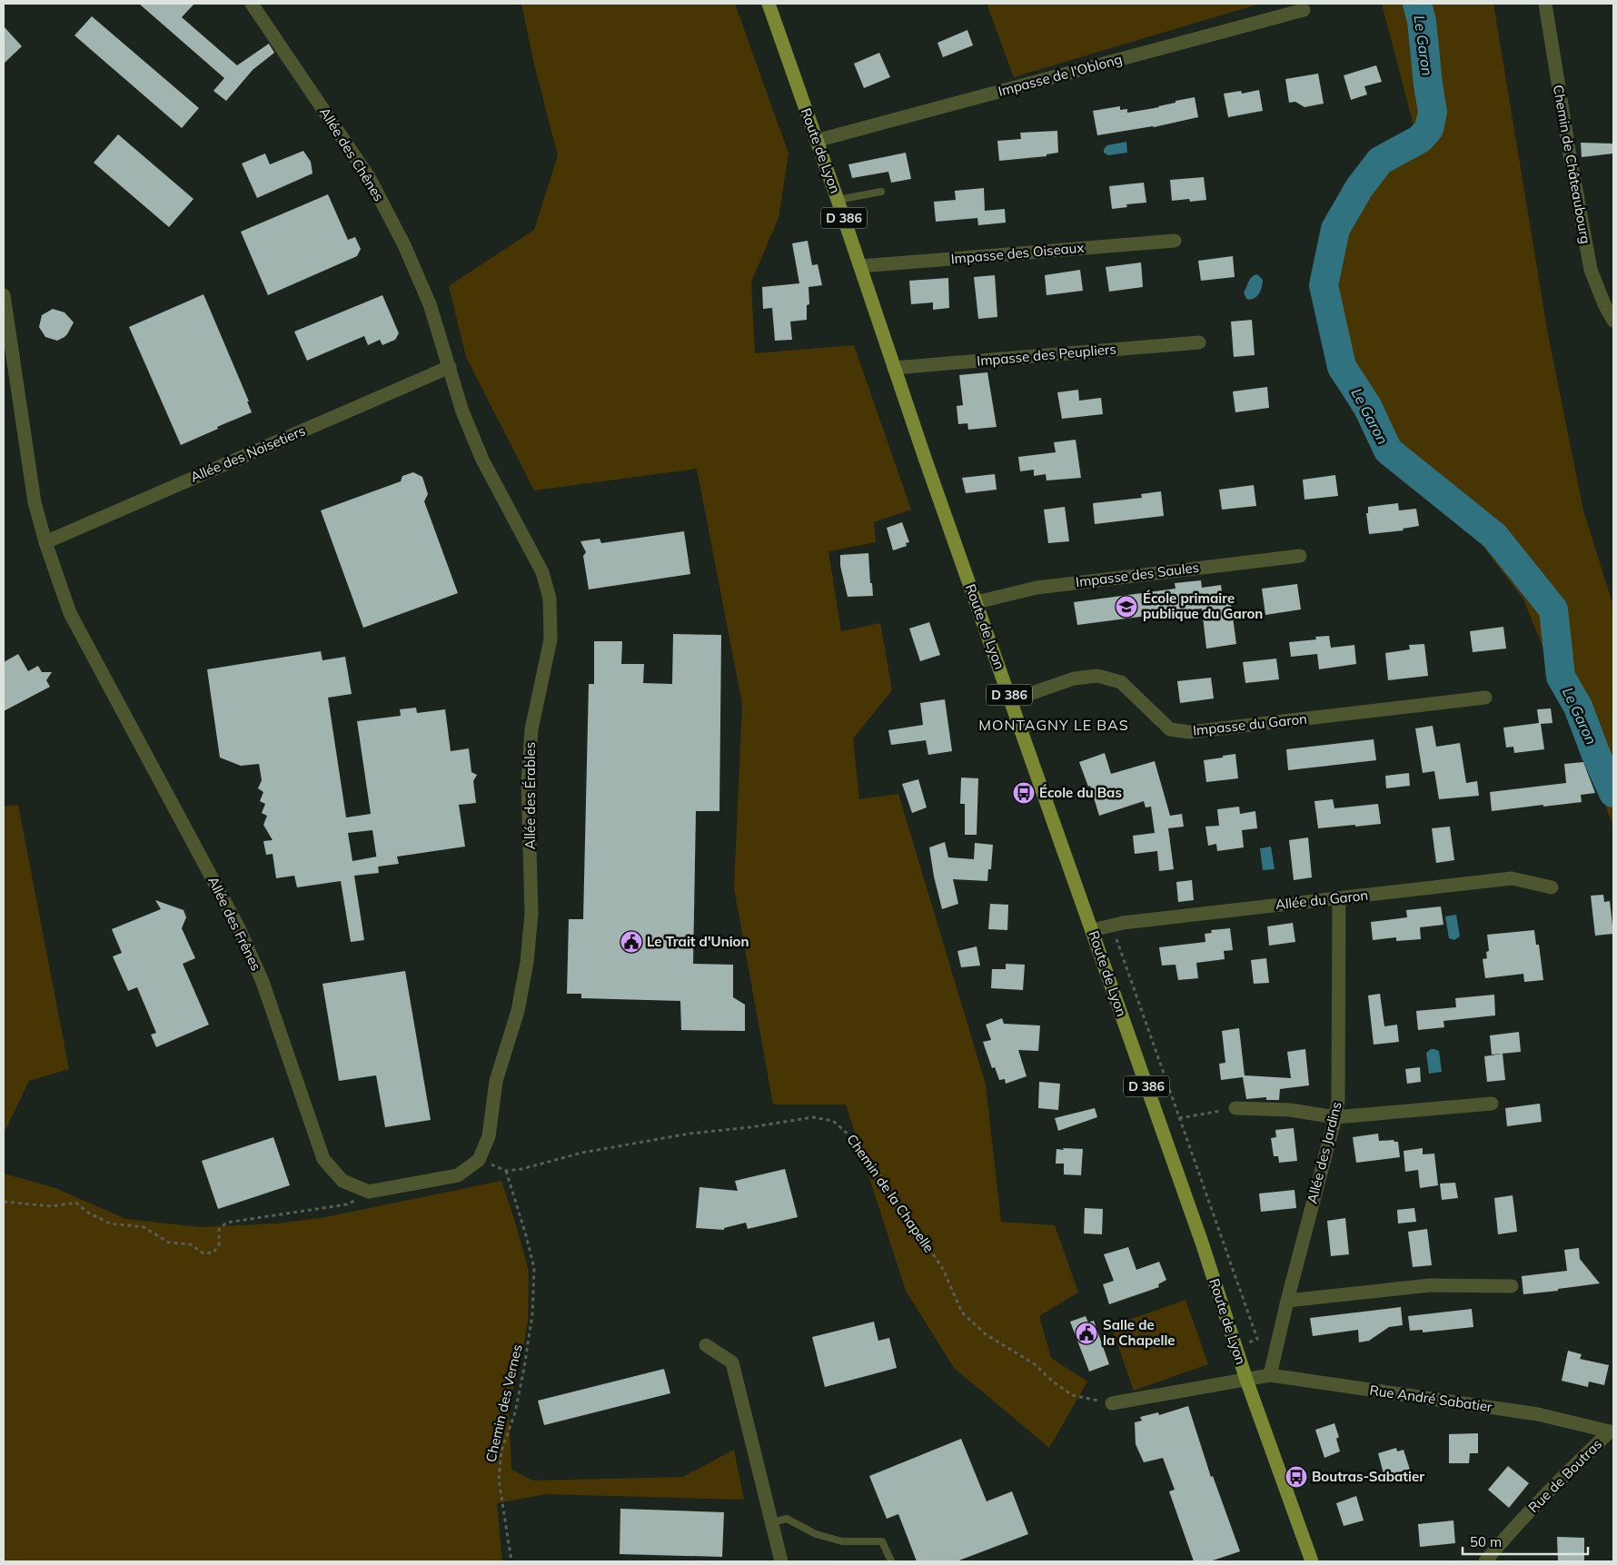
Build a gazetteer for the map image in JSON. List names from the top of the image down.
{
  "streets": {
    "main road": ["Route de Lyon", "D 386"],
    "street": [
      "Impasse de l'Oblong",
      "Allée des Chênes",
      "Chemin de Châteaubourg",
      "Impasse des Oiseaux",
      "Impasse des Peupliers",
      "Allée des Noisetiers",
      "Impasse des Saules",
      "Impasse du Garon",
      "Allée des Érables",
      "Allée du Garon",
      "Allée des Frênes",
      "Allée des Jardins",
      "Rue André Sabatier",
      "Rue de Boutras"
    ],
    "path": ["Chemin de la Chapelle", "Chemin des Vernes"]
  },
  "crossings": [
    ["Impasse de l'Oblong", "Route de Lyon"],
    ["Route de Lyon", "D 386"],
    ["Route de Lyon", "Impasse des Oiseaux"],
    ["Route de Lyon", "Impasse des Peupliers"],
    ["Route de Lyon", "Impasse des Saules"],
    ["Route de Lyon", "Impasse du Garon"],
    ["Route de Lyon", "Allée du Garon"],
    ["Route de Lyon", "Rue André Sabatier"],
    ["Allée des Chênes", "Allée des Noisetiers"],
    ["Allée des Chênes", "Allée des Érables"],
    ["D 386", "Rue André Sabatier"],
    ["Allée des Noisetiers", "Allée des Érables"],
    ["Allée des Noisetiers", "Allée des Frênes"],
    ["Allée du Garon", "Allée des Jardins"],
    ["Allée des Jardins", "Rue André Sabatier"],
    ["Chemin de la Chapelle", "Chemin des Vernes"],
    ["Rue André Sabatier", "Rue de Boutras"]
  ],
  "districts": ["MONTAGNY LE BAS"],
  "water": ["Le Garon"],
  "places": {
    "school or university": ["École primaire publique du Garon"],
    "bus stop": ["École du Bas", "Boutras-Sabatier"],
    "public building": ["Le Trait d'Union", "Salle de la Chapelle"]
  },
  "scale_bar": "50 m"
}
